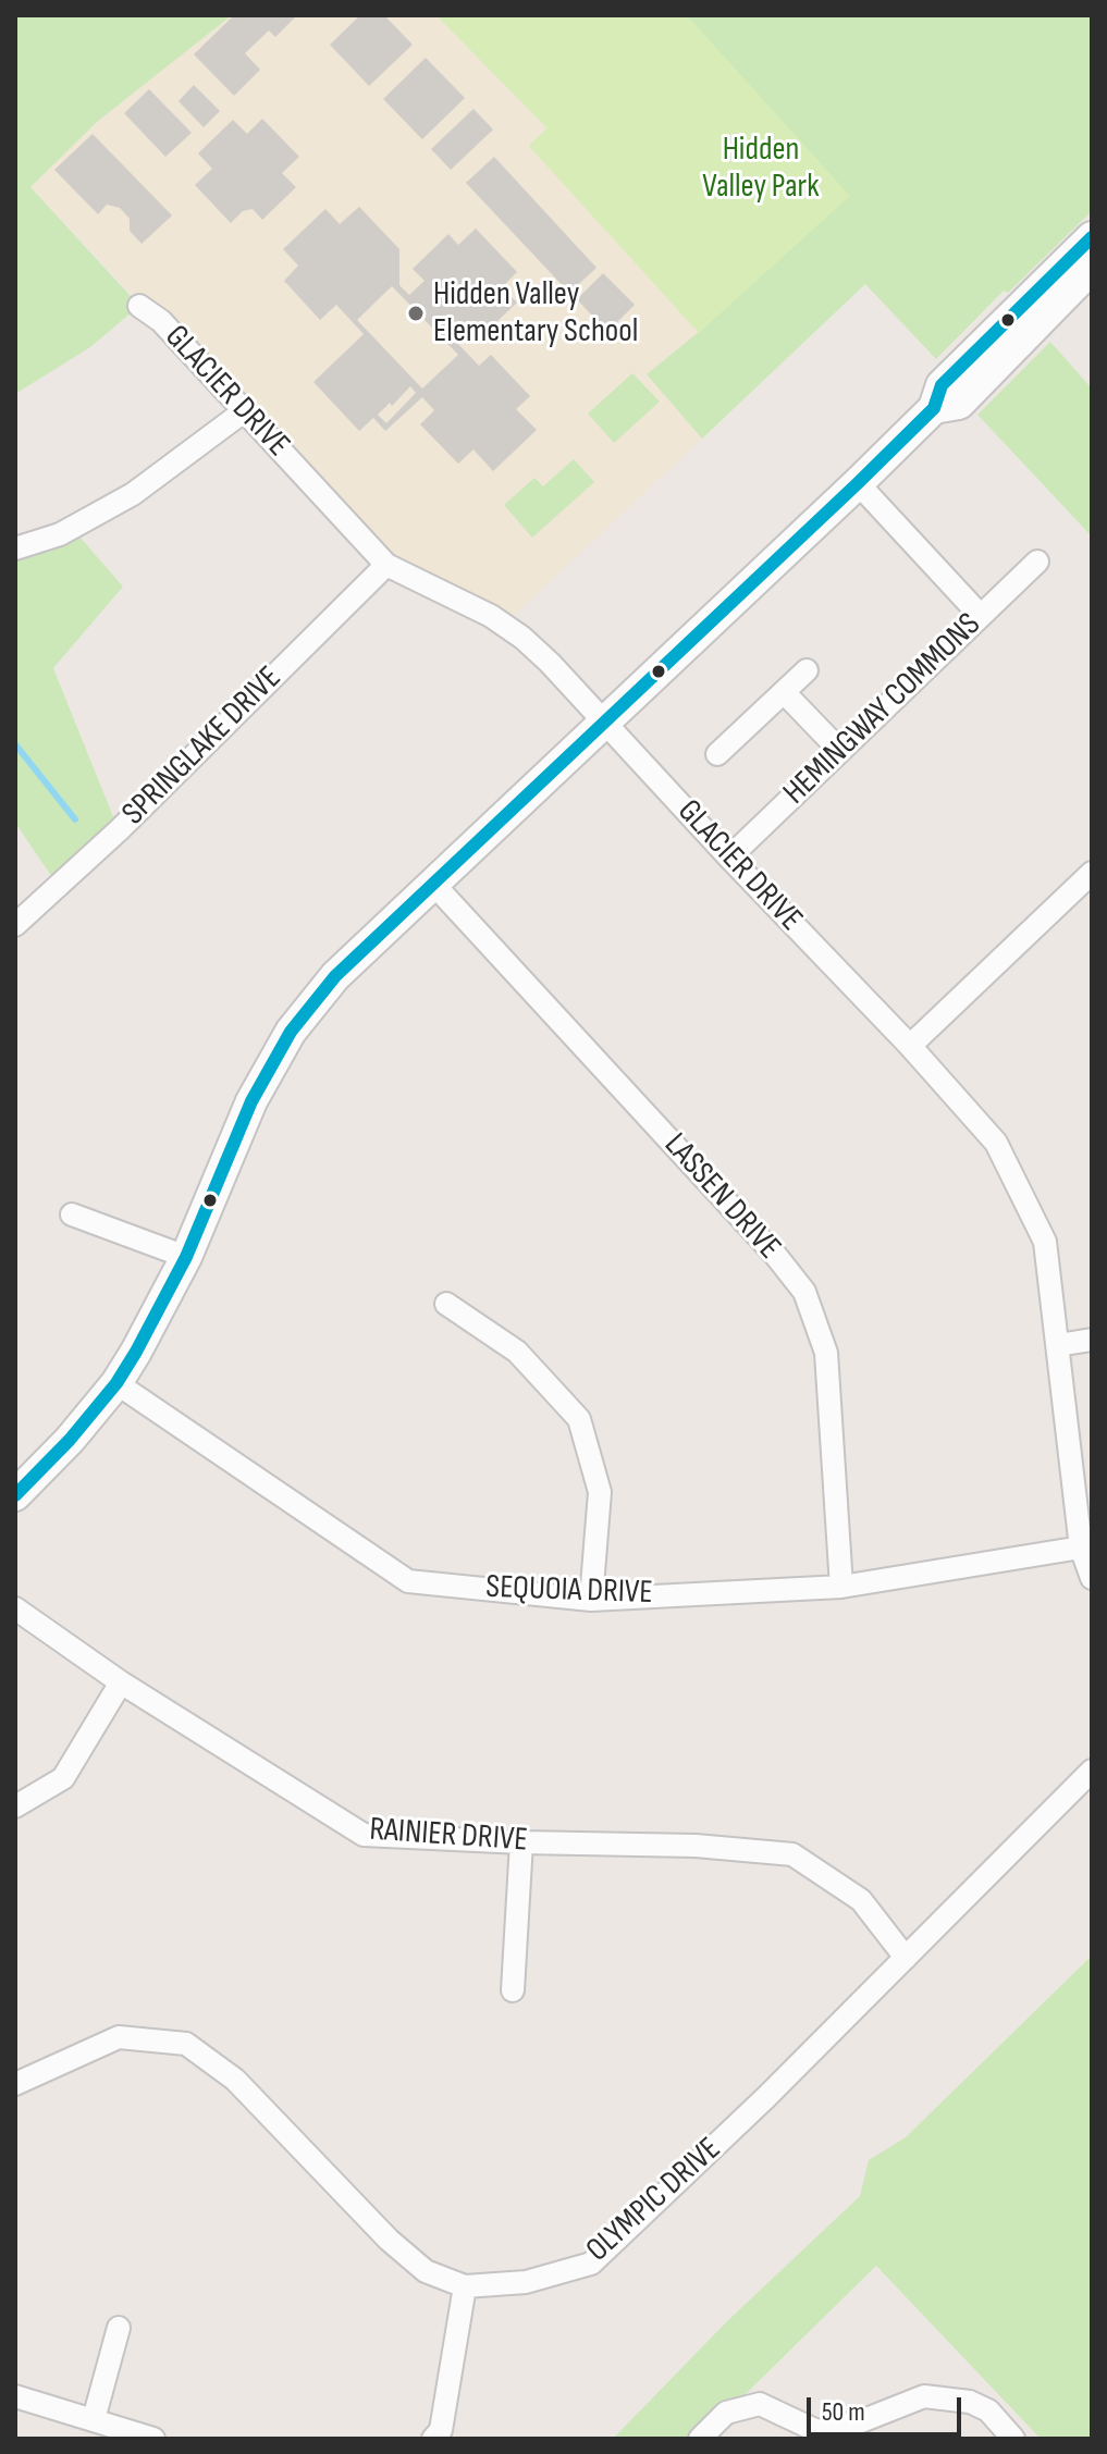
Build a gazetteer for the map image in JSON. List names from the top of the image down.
{
  "streets": {
    "street": [
      "GLACIER DRIVE",
      "HEMINGWAY COMMONS",
      "SPRINGLAKE DRIVE",
      "LASSEN DRIVE",
      "SEQUOIA DRIVE",
      "RAINIER DRIVE",
      "OLYMPIC DRIVE"
    ]
  },
  "crossings": [
    ["GLACIER DRIVE", "HEMINGWAY COMMONS"],
    ["GLACIER DRIVE", "SPRINGLAKE DRIVE"],
    ["GLACIER DRIVE", "SEQUOIA DRIVE"],
    ["LASSEN DRIVE", "SEQUOIA DRIVE"],
    ["RAINIER DRIVE", "OLYMPIC DRIVE"]
  ],
  "parks": ["Hidden Valley Park"],
  "places": ["Hidden Valley Elementary School"],
  "scale_bar": "50 m"
}
